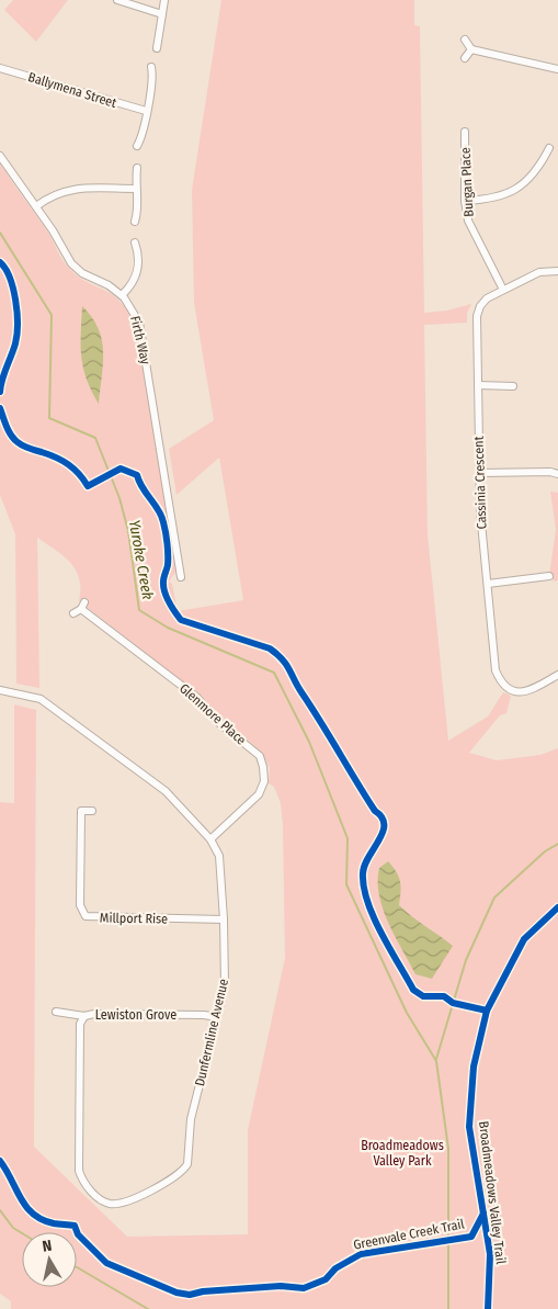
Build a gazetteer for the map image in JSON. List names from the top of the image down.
{
  "streets": {
    "street": [
      "Ballymena Street",
      "Burgan Place",
      "Firth Way",
      "Cassinia Crescent",
      "Glenmore Place",
      "Millport Rise",
      "Lewiston Grove",
      "Dunfermline Avenue"
    ],
    "cycle path": ["Broadmeadows Valley Trail"]
  },
  "crossings": [
    ["Burgan Place", "Cassinia Crescent"],
    ["Glenmore Place", "Dunfermline Avenue"],
    ["Millport Rise", "Dunfermline Avenue"],
    ["Lewiston Grove", "Dunfermline Avenue"]
  ],
  "water": ["Yuroke Creek"],
  "parks": ["Broadmeadows Valley Park"],
  "north": "top"
}
